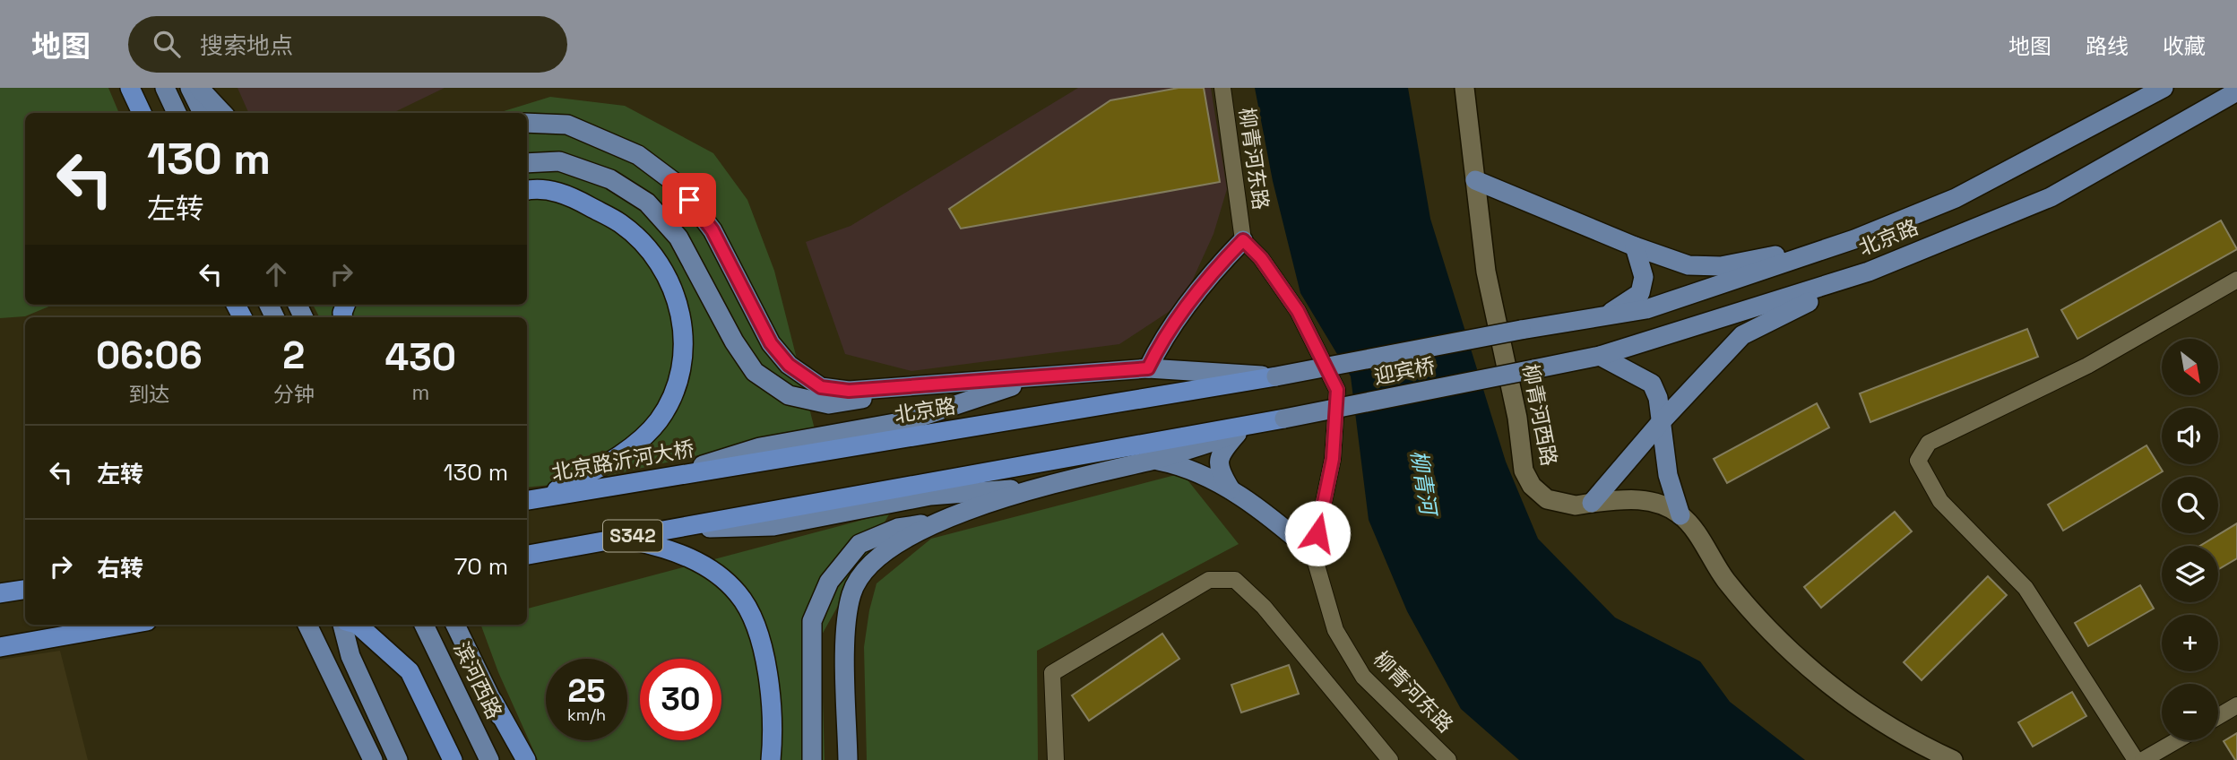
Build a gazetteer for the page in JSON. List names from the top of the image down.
{
  "streets": {
    "highway": ["北京路", "北京路沂河大桥", "S342"],
    "main road": ["迎宾桥", "柳青河西路", "滨河西路"],
    "street": ["柳青河东路"]
  },
  "crossings": [
    ["北京路", "迎宾桥"],
    ["北京路", "北京路沂河大桥"],
    ["迎宾桥", "S342"]
  ],
  "water": ["柳青河"],
  "north": "bottom right",
  "page": {
    "header": "地图",
    "search": "搜索地点",
    "nav": ["地图", "路线", "收藏"],
    "turn": ["130 m", "左转"],
    "eta": [
      "06:06",
      "到达",
      "2",
      "分钟",
      "430",
      "m"
    ],
    "map_buttons": ["+", "−"],
    "list": [
      {
        "name": "左转",
        "value": "130 m"
      },
      {
        "name": "右转",
        "value": "70 m"
      }
    ],
    "speed": "25 km/h",
    "limit": "30"
  }
}
